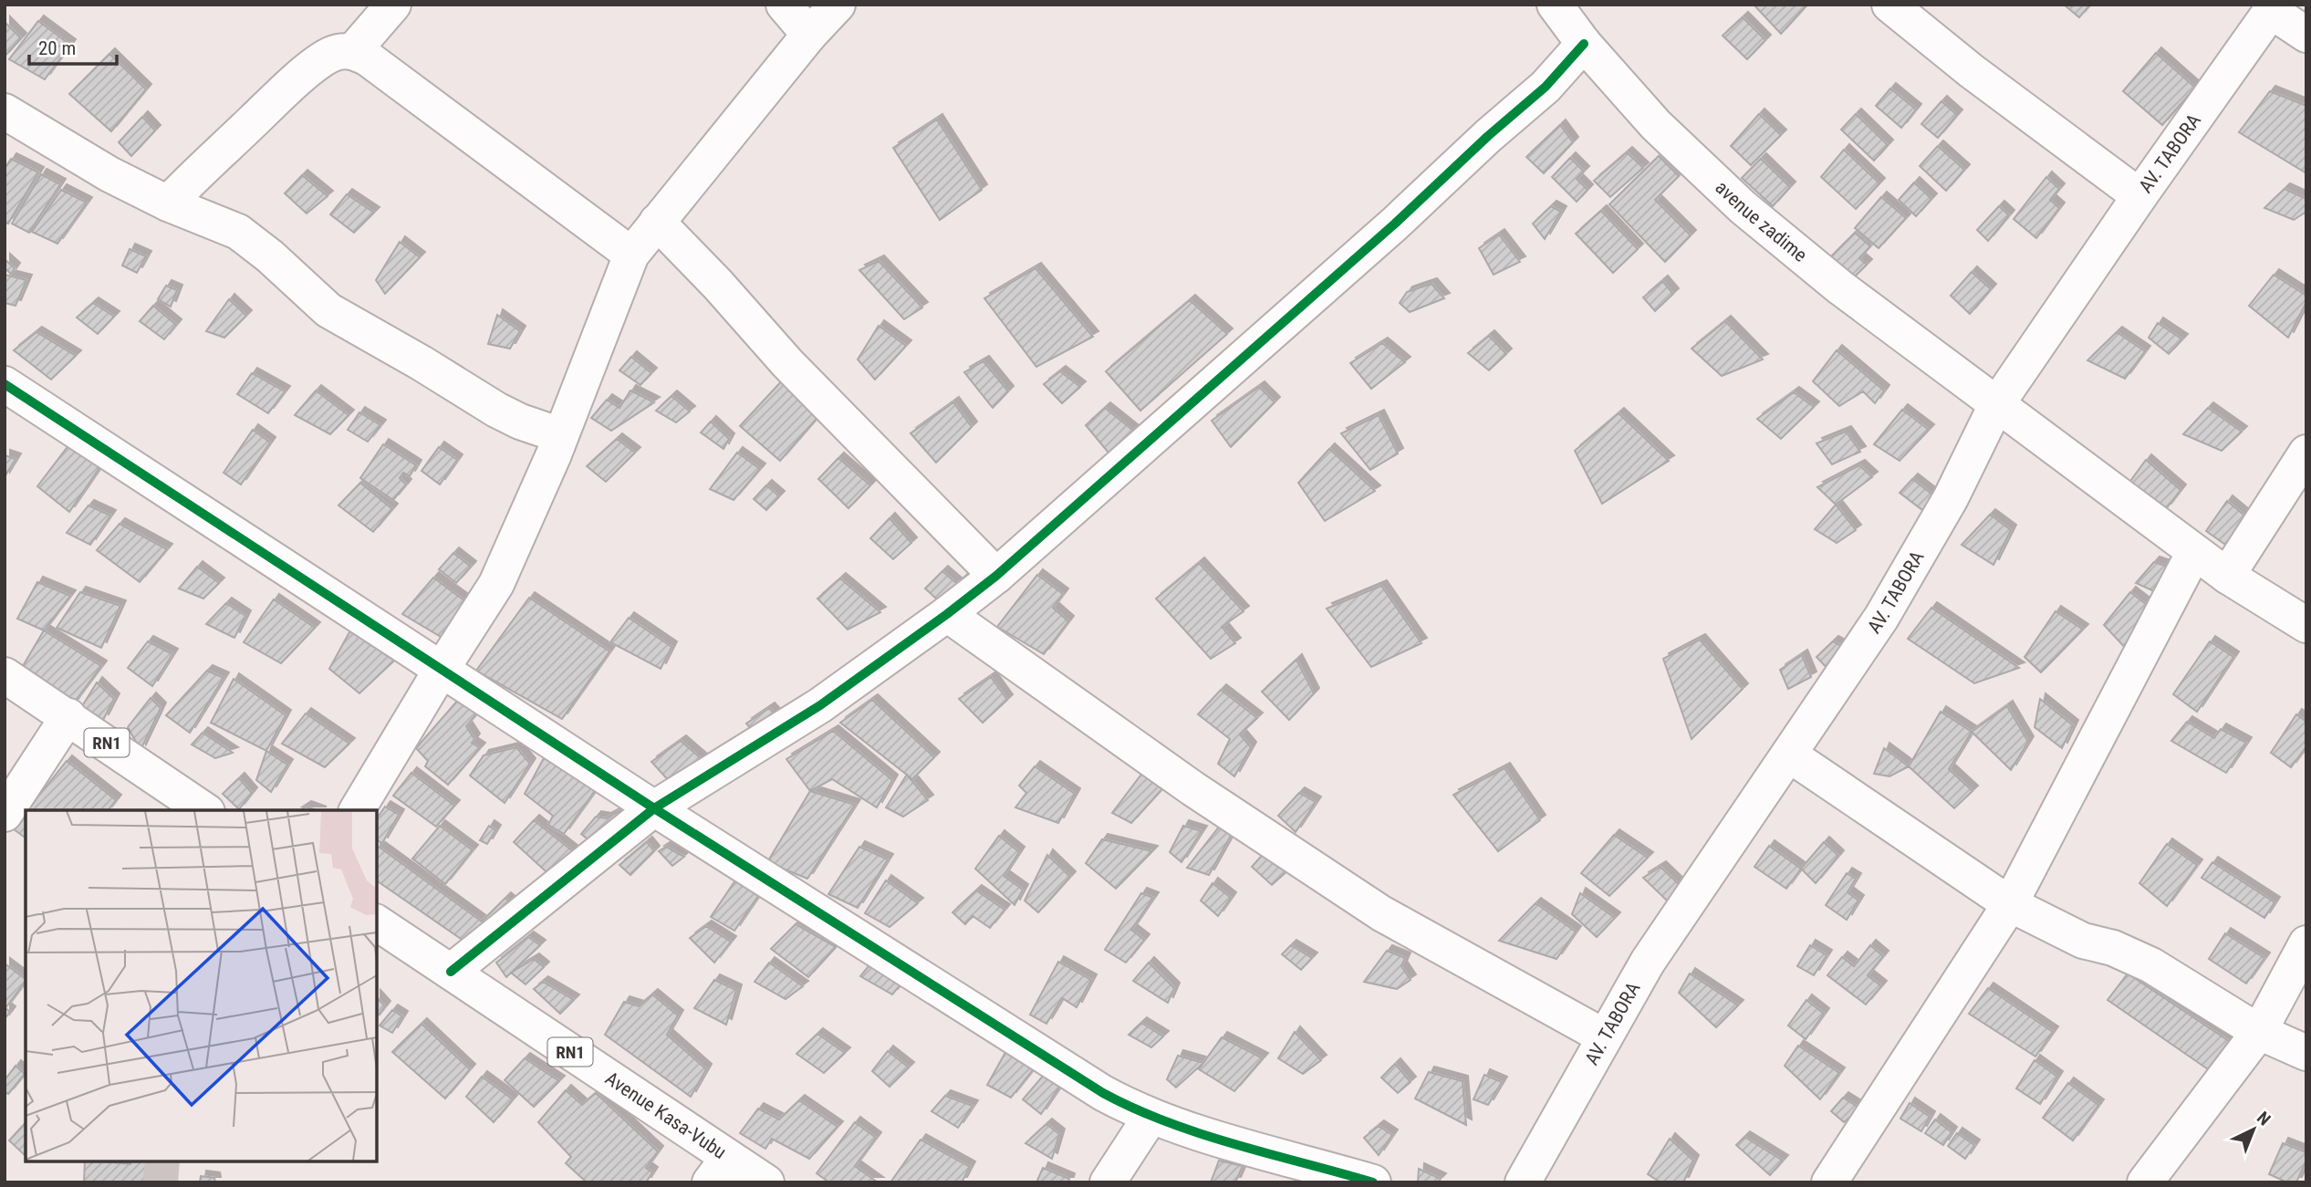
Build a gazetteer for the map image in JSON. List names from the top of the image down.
{
  "streets": {
    "main road": [
      "AV. TABORA",
      "avenue zadime",
      "RN1",
      "Avenue Kasa-Vubu"
    ]
  },
  "crossings": [
    ["AV. TABORA", "avenue zadime"]
  ],
  "scale_bar": "20 m",
  "north": "top right"
}
